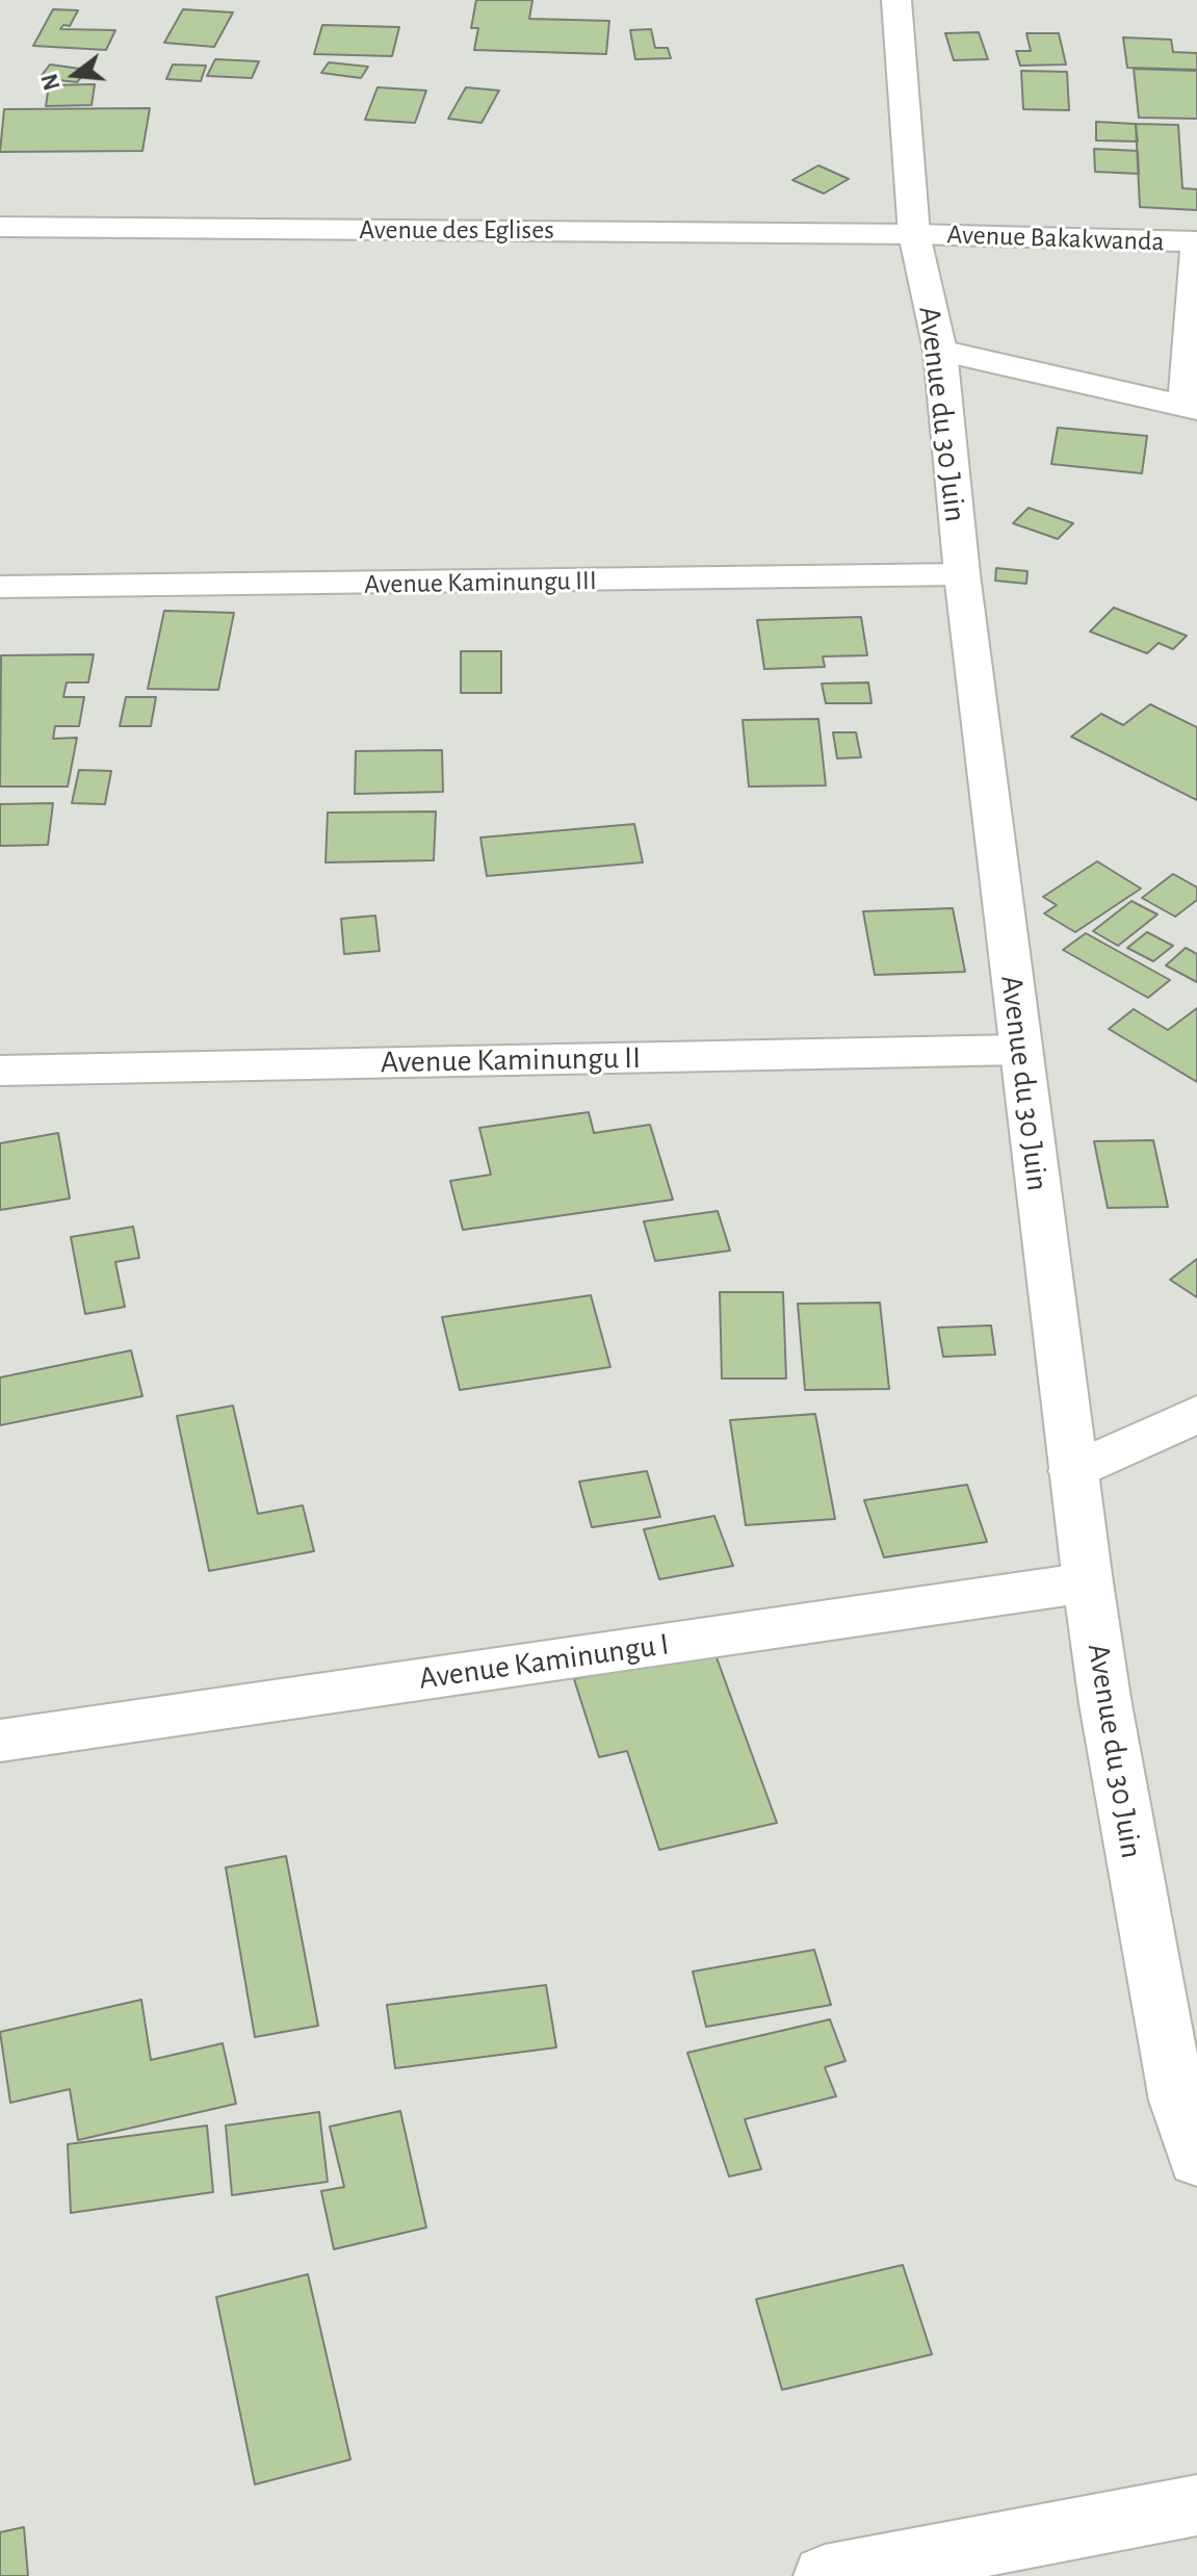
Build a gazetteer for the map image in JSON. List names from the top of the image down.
{
  "streets": {
    "street": [
      "Avenue des Eglises",
      "Avenue Bakakwanda",
      "Avenue du 30 Juin",
      "Avenue Kaminungu III",
      "Avenue Kaminungu II",
      "Avenue Kaminungu I"
    ]
  },
  "crossings": [
    ["Avenue des Eglises", "Avenue Bakakwanda"],
    ["Avenue des Eglises", "Avenue du 30 Juin"],
    ["Avenue Bakakwanda", "Avenue du 30 Juin"],
    ["Avenue du 30 Juin", "Avenue Kaminungu III"],
    ["Avenue du 30 Juin", "Avenue Kaminungu II"],
    ["Avenue du 30 Juin", "Avenue Kaminungu I"]
  ],
  "north": "left"
}
